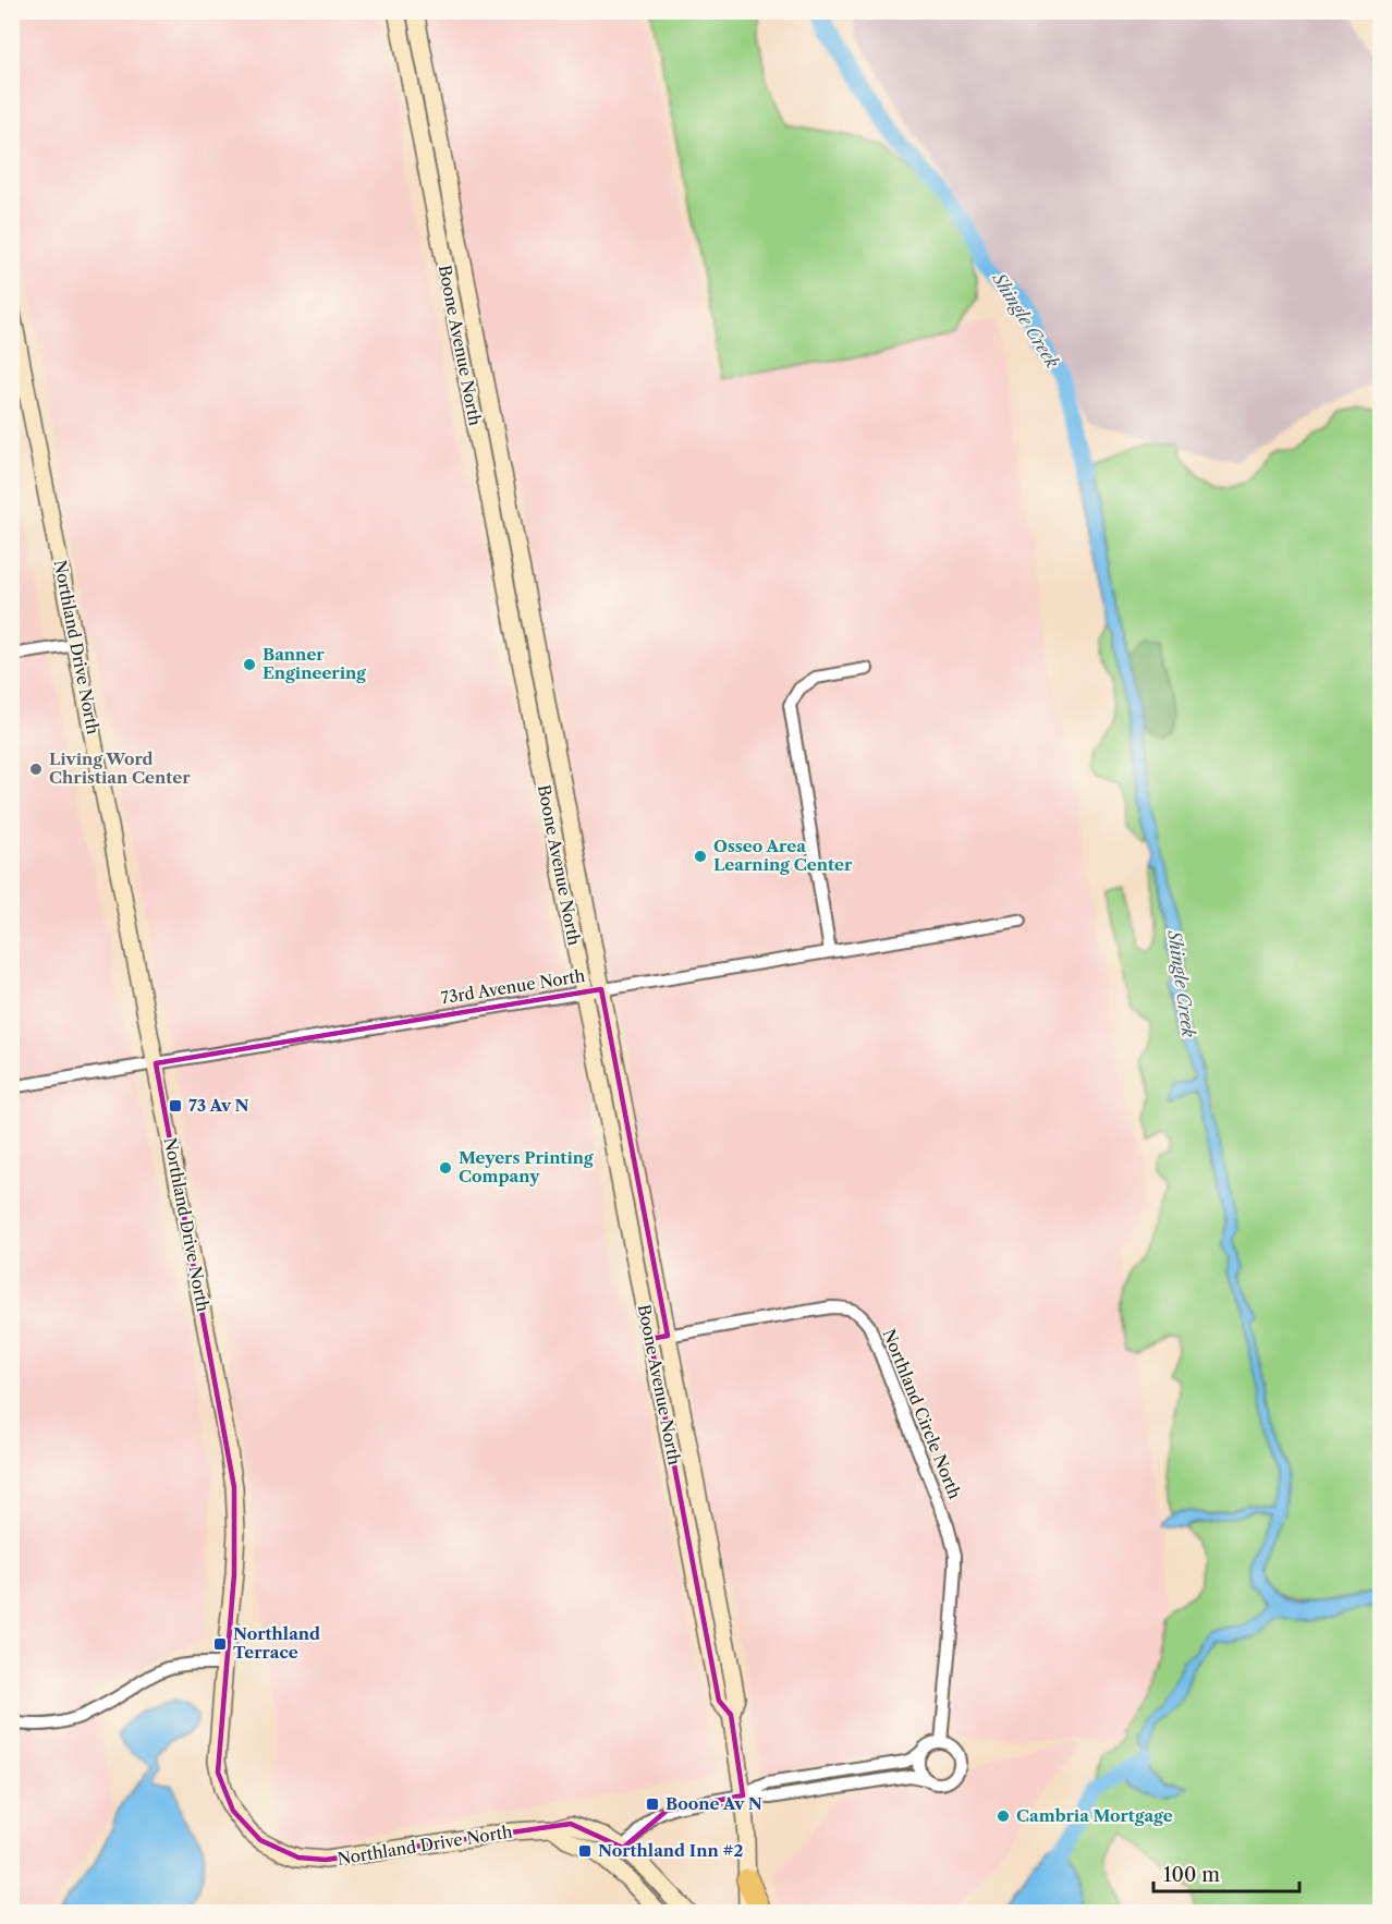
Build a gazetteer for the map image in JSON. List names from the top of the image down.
{
  "streets": {
    "street": [
      "Boone Avenue North",
      "Northland Drive North",
      "73rd Avenue North",
      "Northland Circle North"
    ]
  },
  "crossings": [
    ["Boone Avenue North", "73rd Avenue North"],
    ["Boone Avenue North", "Northland Circle North"],
    ["Northland Drive North", "73rd Avenue North"]
  ],
  "water": ["Shingle Creek"],
  "places": {
    "other": [
      "Banner Engineering",
      "Living Word Christian Center",
      "Osseo Area Learning Center",
      "Meyers Printing Company",
      "Cambria Mortgage"
    ],
    "transit": [
      "73 Av N",
      "Northland Terrace",
      "Boone Av N",
      "Northland Inn #2"
    ]
  },
  "scale_bar": "100 m"
}
